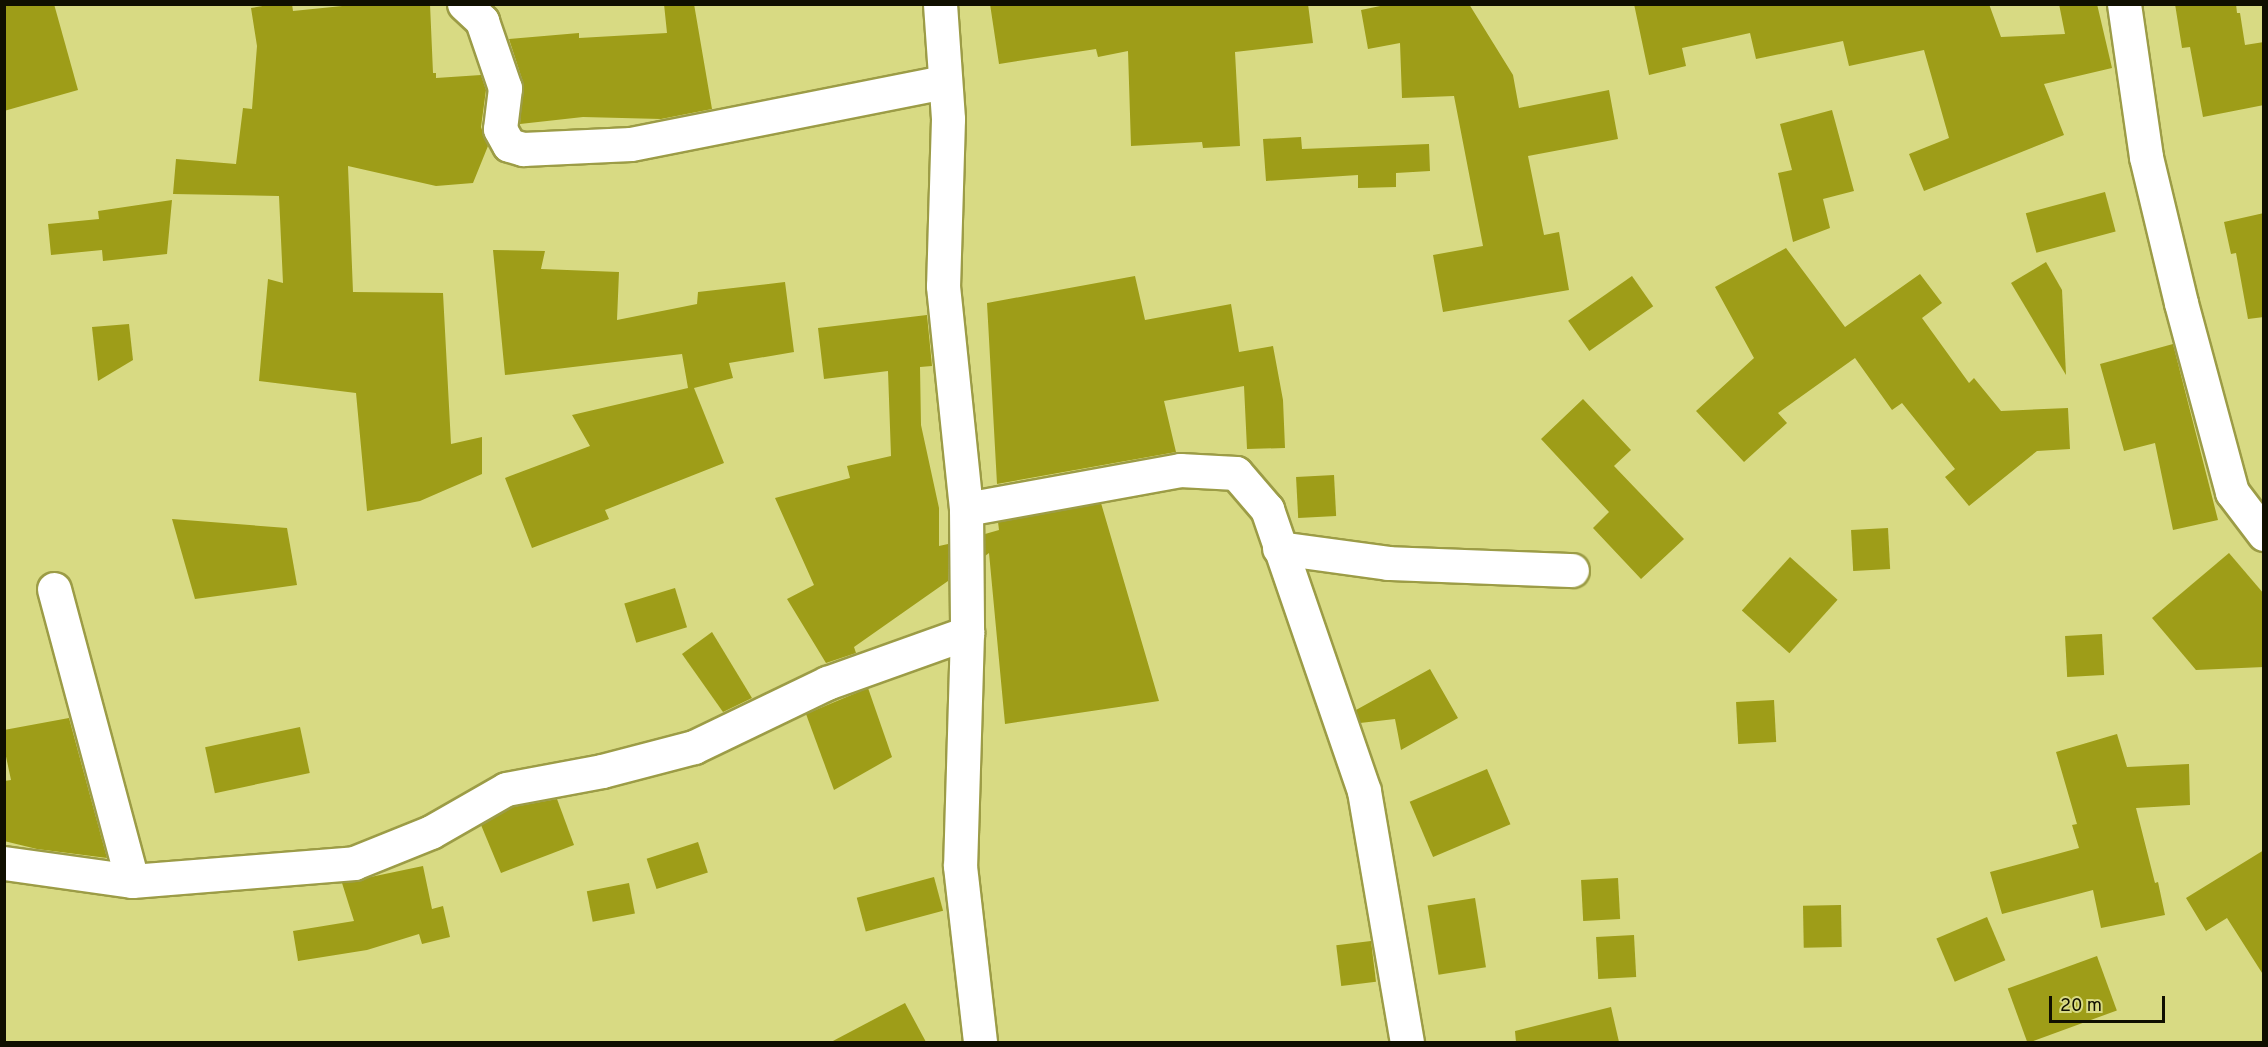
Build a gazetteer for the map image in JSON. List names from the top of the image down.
{
  "scale_bar": "20 m"
}
